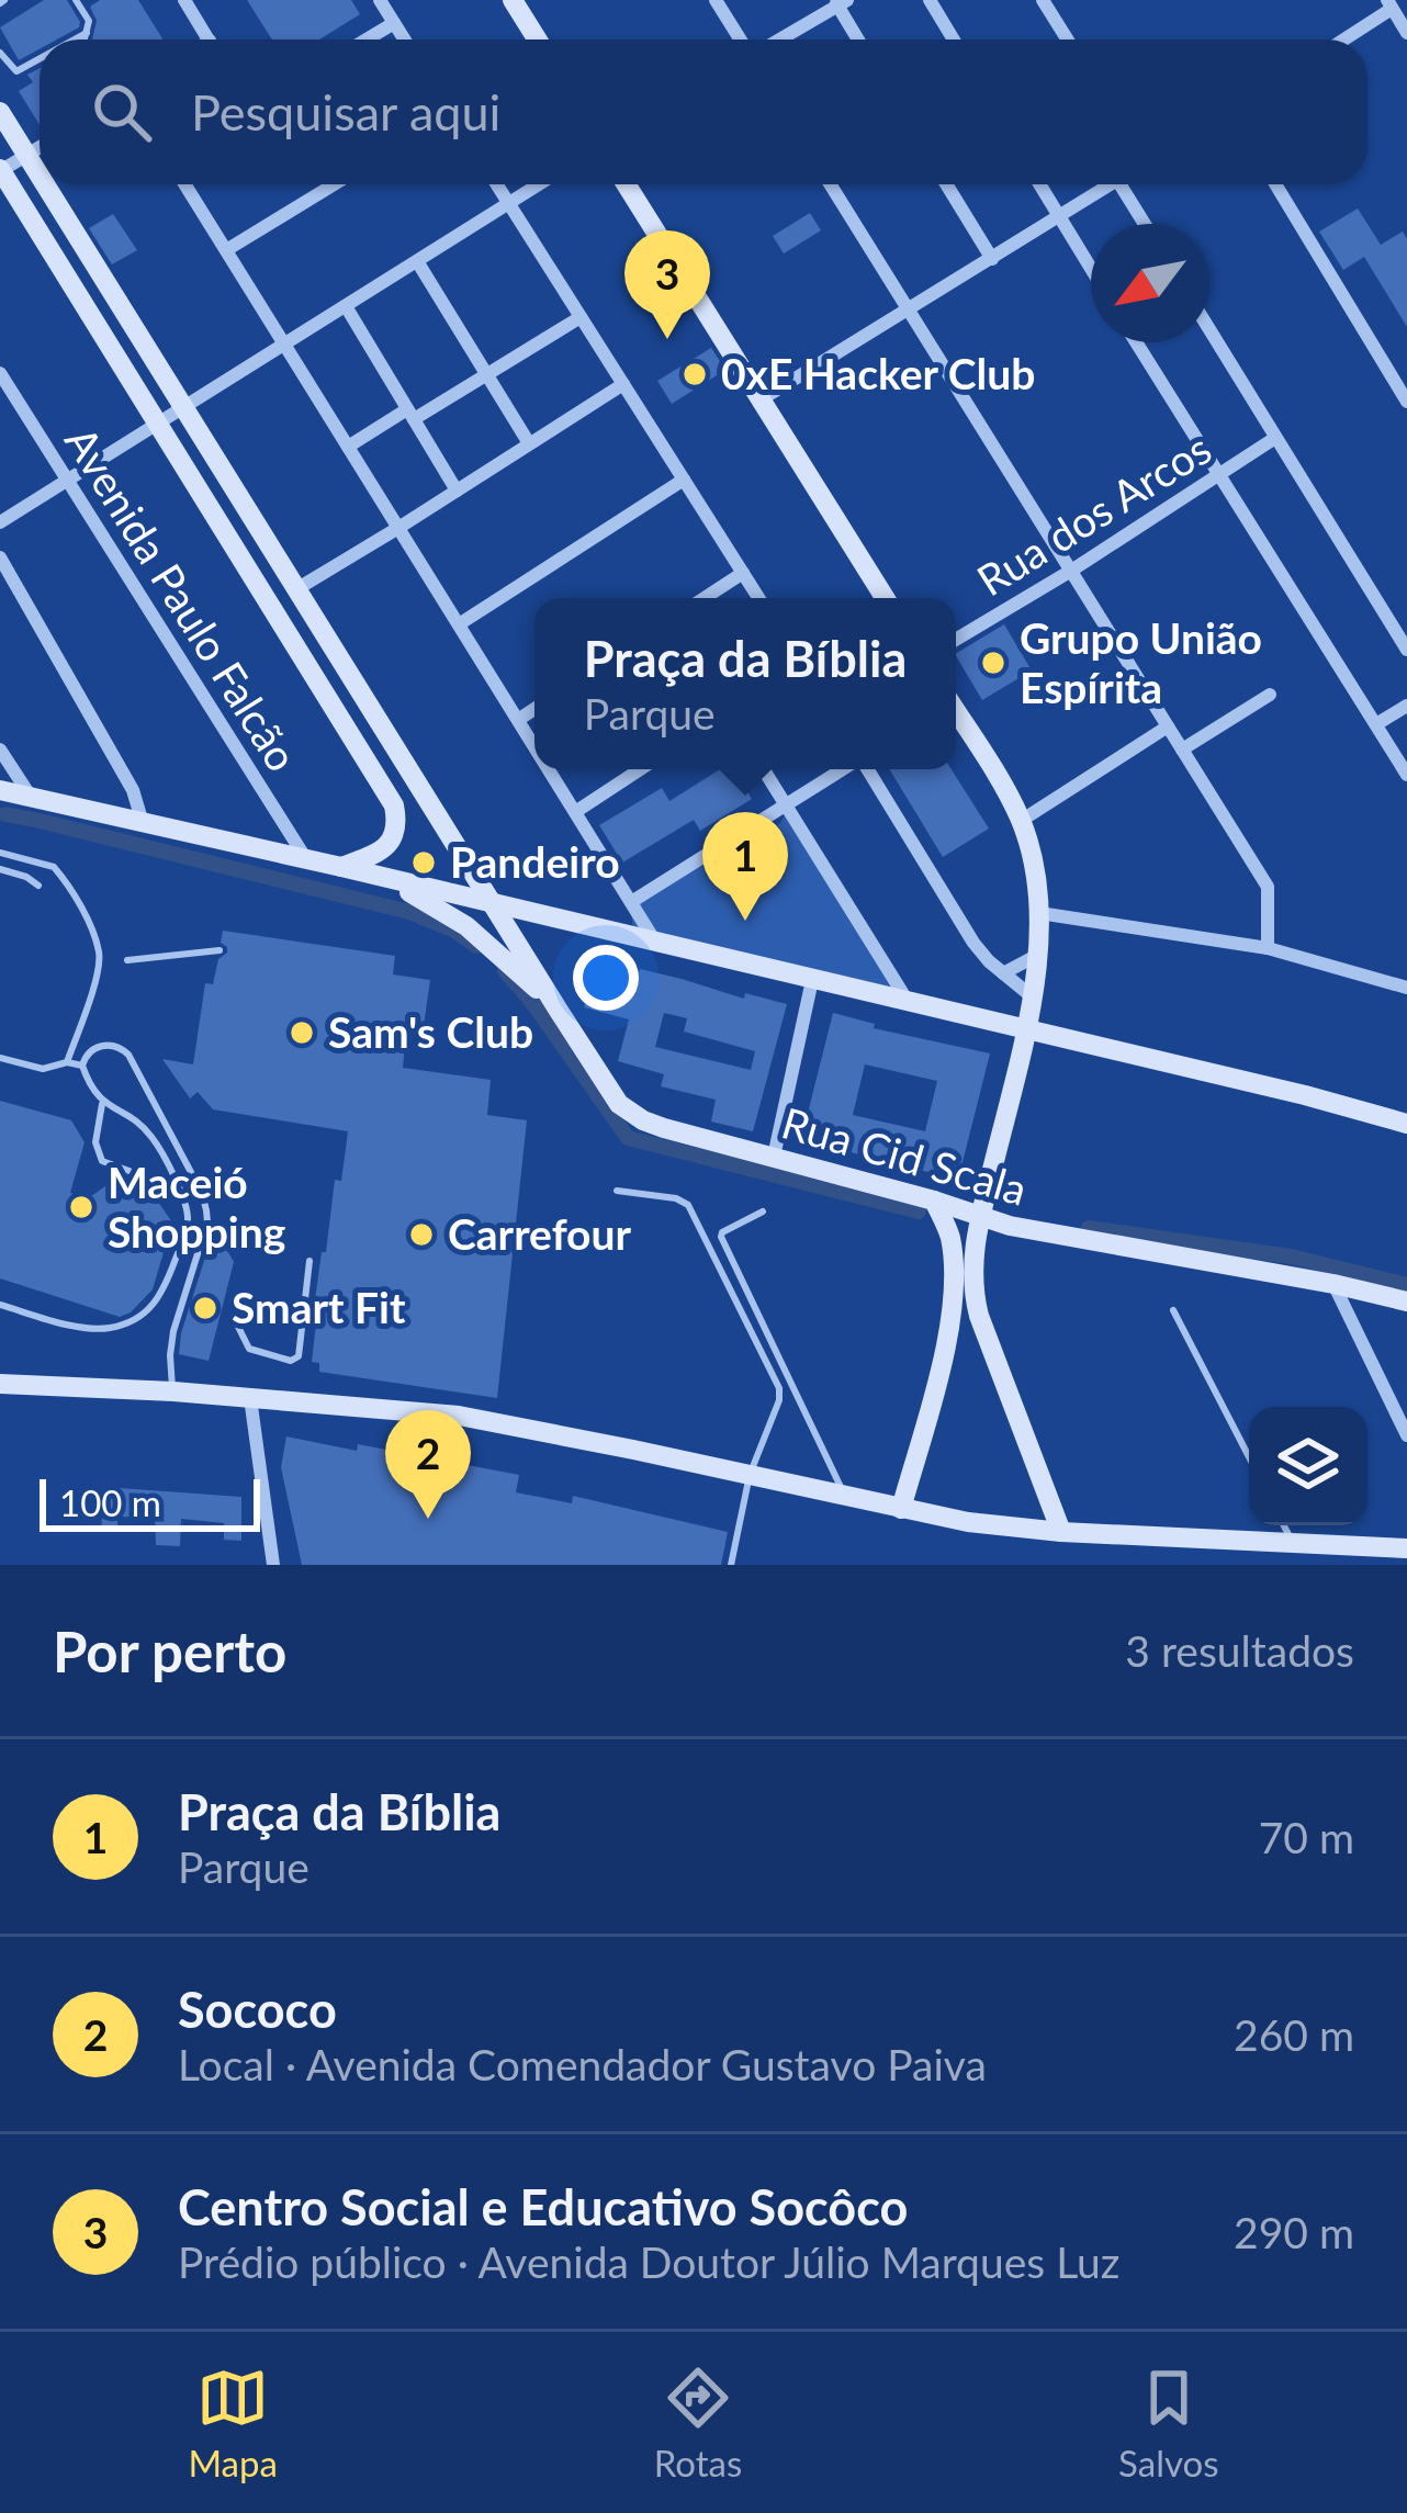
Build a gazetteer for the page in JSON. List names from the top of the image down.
{
  "streets": {
    "main road": ["Rua Cid Scala"],
    "street": ["Rua dos Arcos", "Avenida Paulo Falcão"]
  },
  "places": [
    "0xE Hacker Club",
    "Grupo União Espírita",
    "Pandeiro",
    "Sam's Club",
    "Maceió Shopping",
    "Carrefour",
    "Smart Fit"
  ],
  "scale_bar": "100 m",
  "north": "bottom left",
  "page": {
    "search": "Pesquisar aqui",
    "pins": ["3", "1", "2"],
    "popup": ["Praça da Bíblia", "Parque"],
    "scale": "100 m",
    "heading": ["Por perto", "3 resultados"],
    "list": [
      {
        "mark": "1",
        "name": "Praça da Bíblia",
        "note": "Parque",
        "value": "70 m"
      },
      {
        "mark": "2",
        "name": "Sococo",
        "note": "Local · Avenida Comendador Gustavo Paiva",
        "value": "260 m"
      },
      {
        "mark": "3",
        "name": "Centro Social e Educativo Socôco",
        "note": "Prédio público · Avenida Doutor Júlio Marques Luz",
        "value": "290 m"
      }
    ],
    "nav": ["Mapa", "Rotas", "Salvos"]
  }
}
